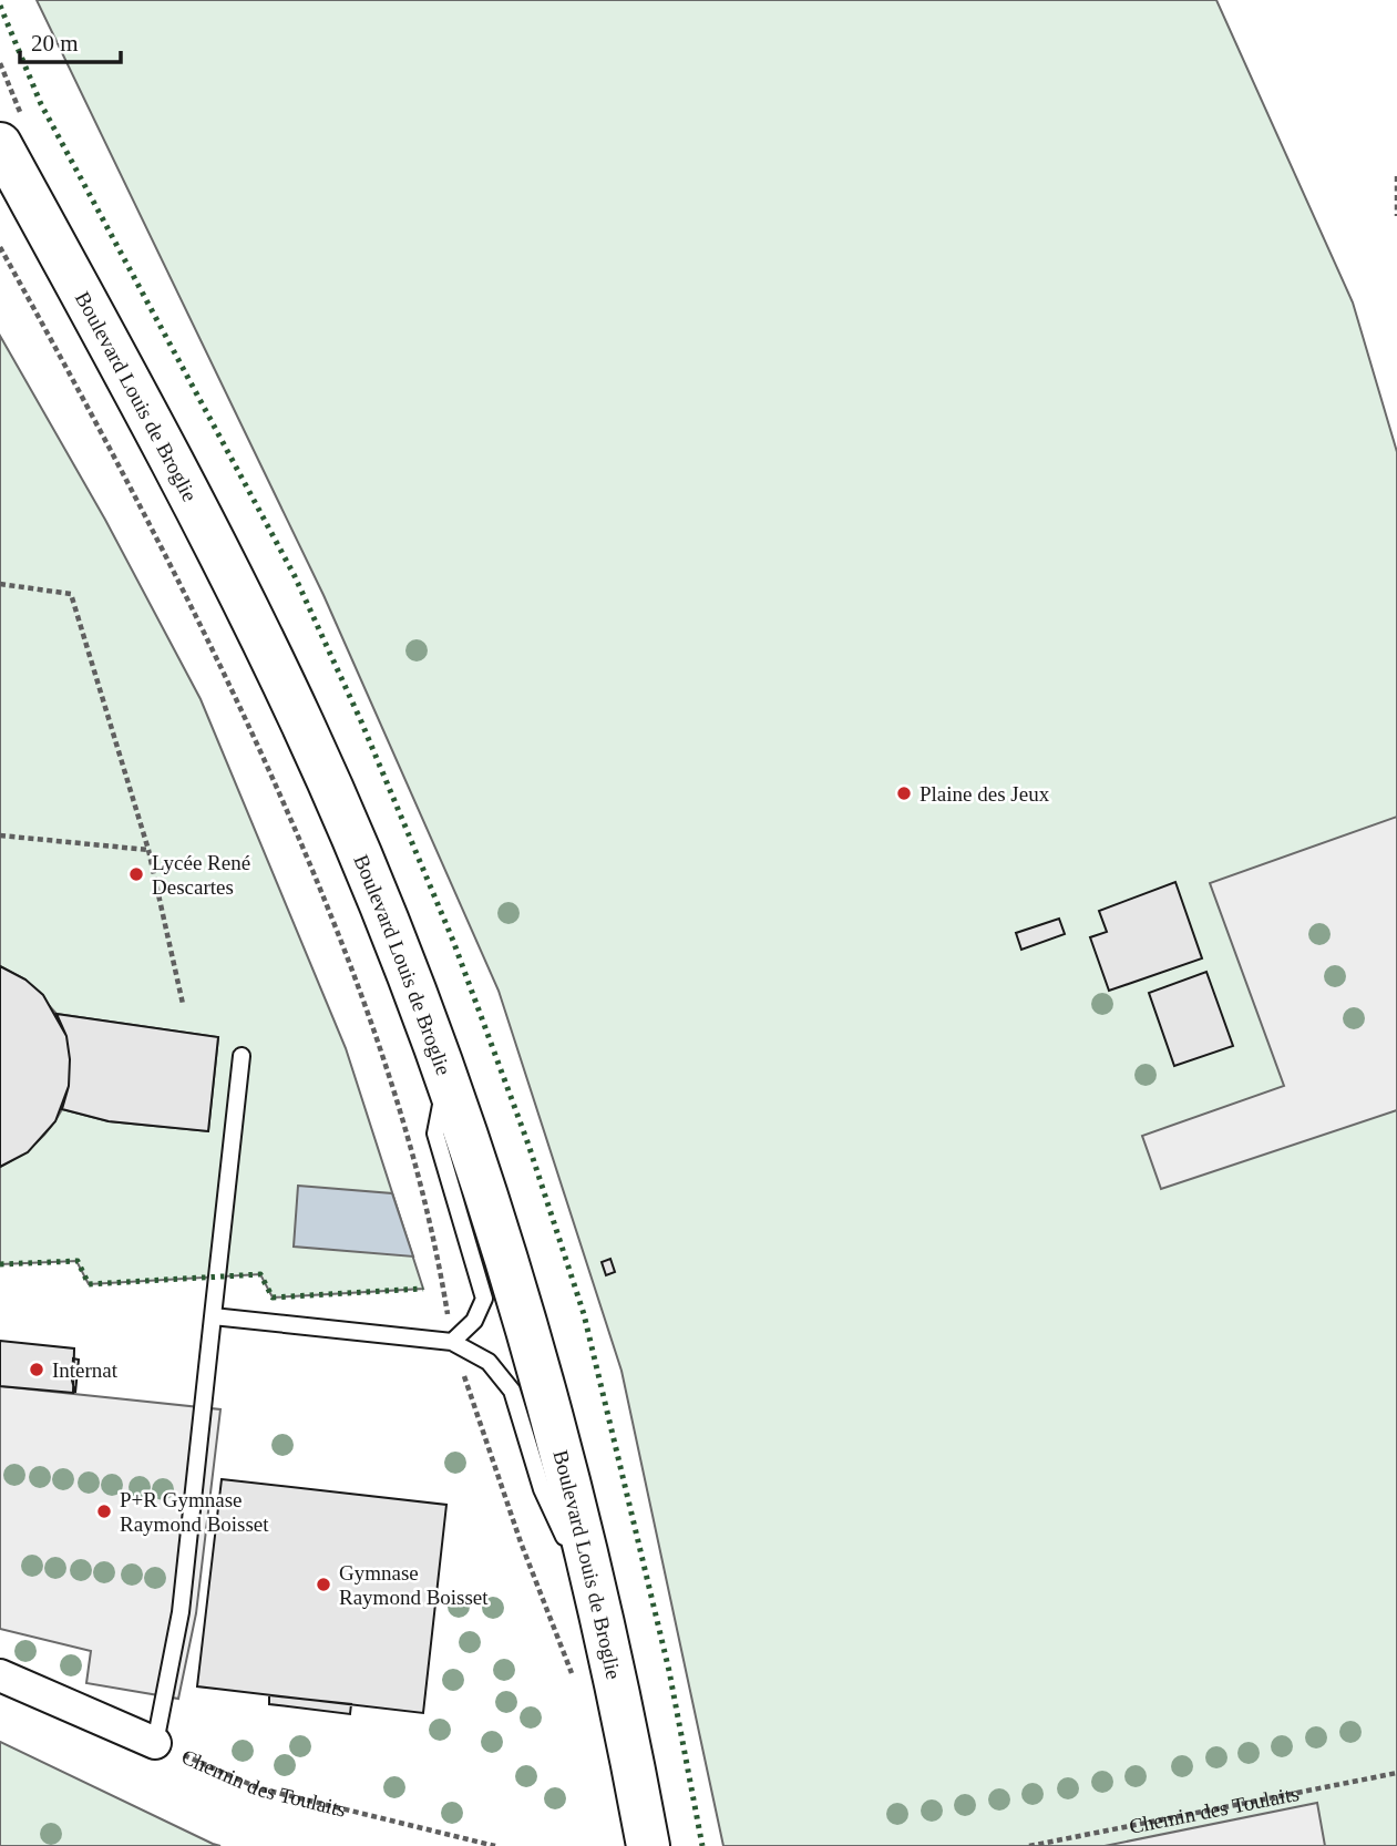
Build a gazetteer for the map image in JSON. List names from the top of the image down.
{
  "streets": {
    "main road": ["Boulevard Louis de Broglie"],
    "street": ["Chemin des Toulaits"]
  },
  "places": [
    "Plaine des Jeux",
    "Lycée René Descartes",
    "Internat",
    "P+R Gymnase Raymond Boisset",
    "Gymnase Raymond Boisset"
  ],
  "scale_bar": "20 m"
}
